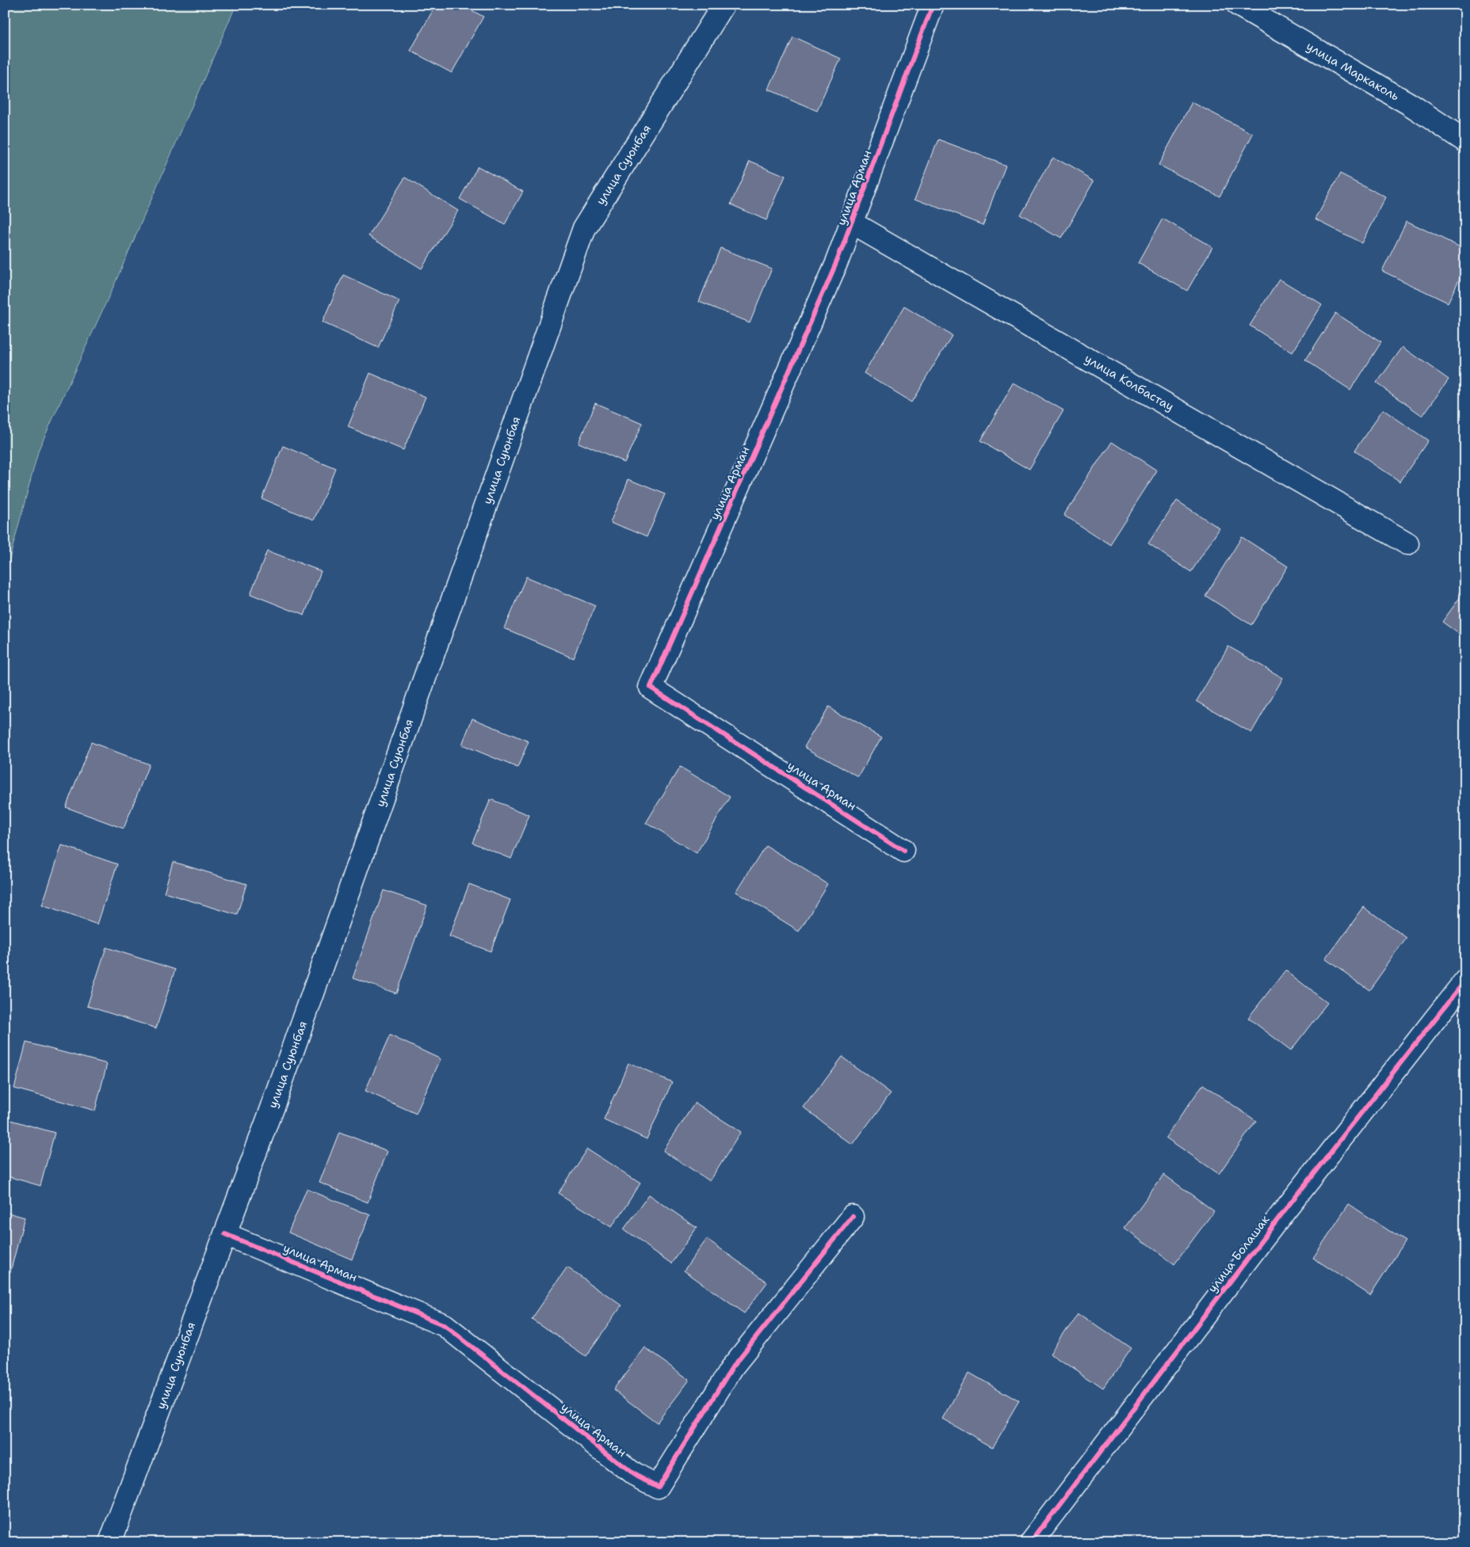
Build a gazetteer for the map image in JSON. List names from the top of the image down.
{
  "streets": {
    "street": [
      "улица Маркаколь",
      "улица Суюнбая",
      "улица Арман",
      "улица Колбастау",
      "улица Болашак"
    ]
  },
  "crossings": [
    ["улица Суюнбая", "улица Арман"],
    ["улица Арман", "улица Колбастау"]
  ]
}
